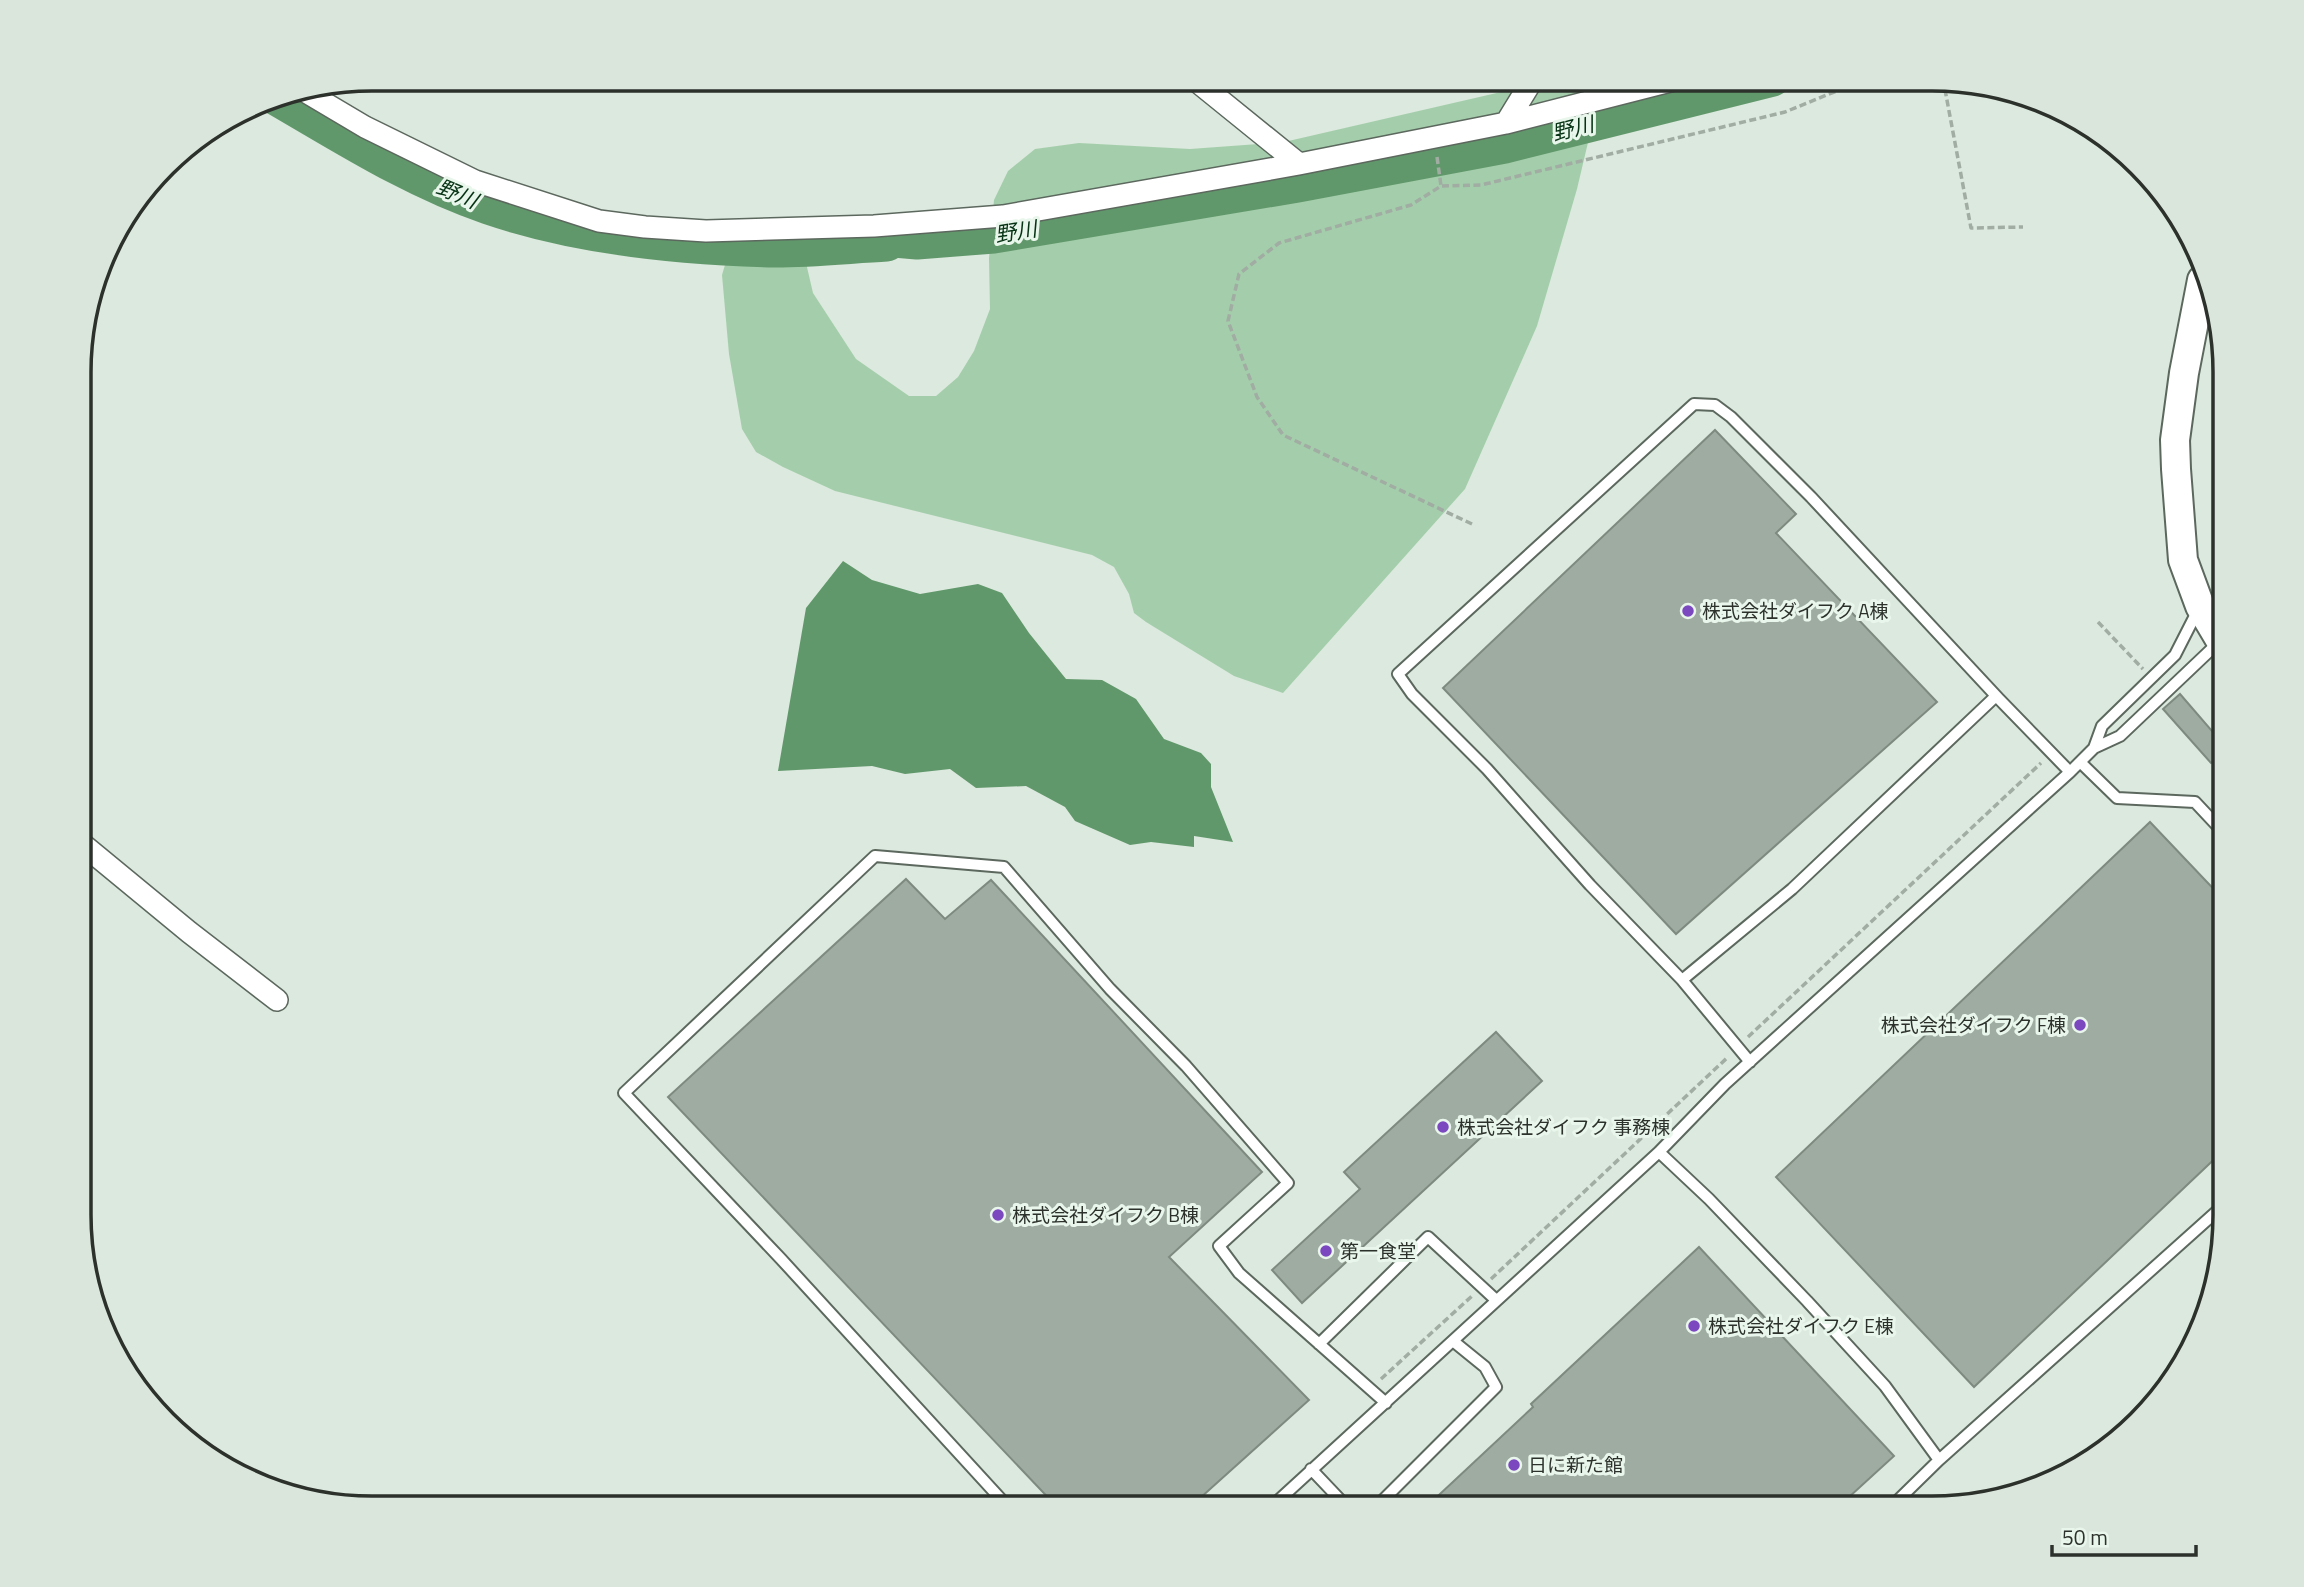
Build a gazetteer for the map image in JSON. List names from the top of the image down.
{
  "water": ["野川"],
  "places": [
    "株式会社ダイフク A棟",
    "株式会社ダイフク F棟",
    "株式会社ダイフク 事務棟",
    "株式会社ダイフク B棟",
    "第一食堂",
    "株式会社ダイフク E棟",
    "日に新た館"
  ],
  "scale_bar": "50 m"
}
